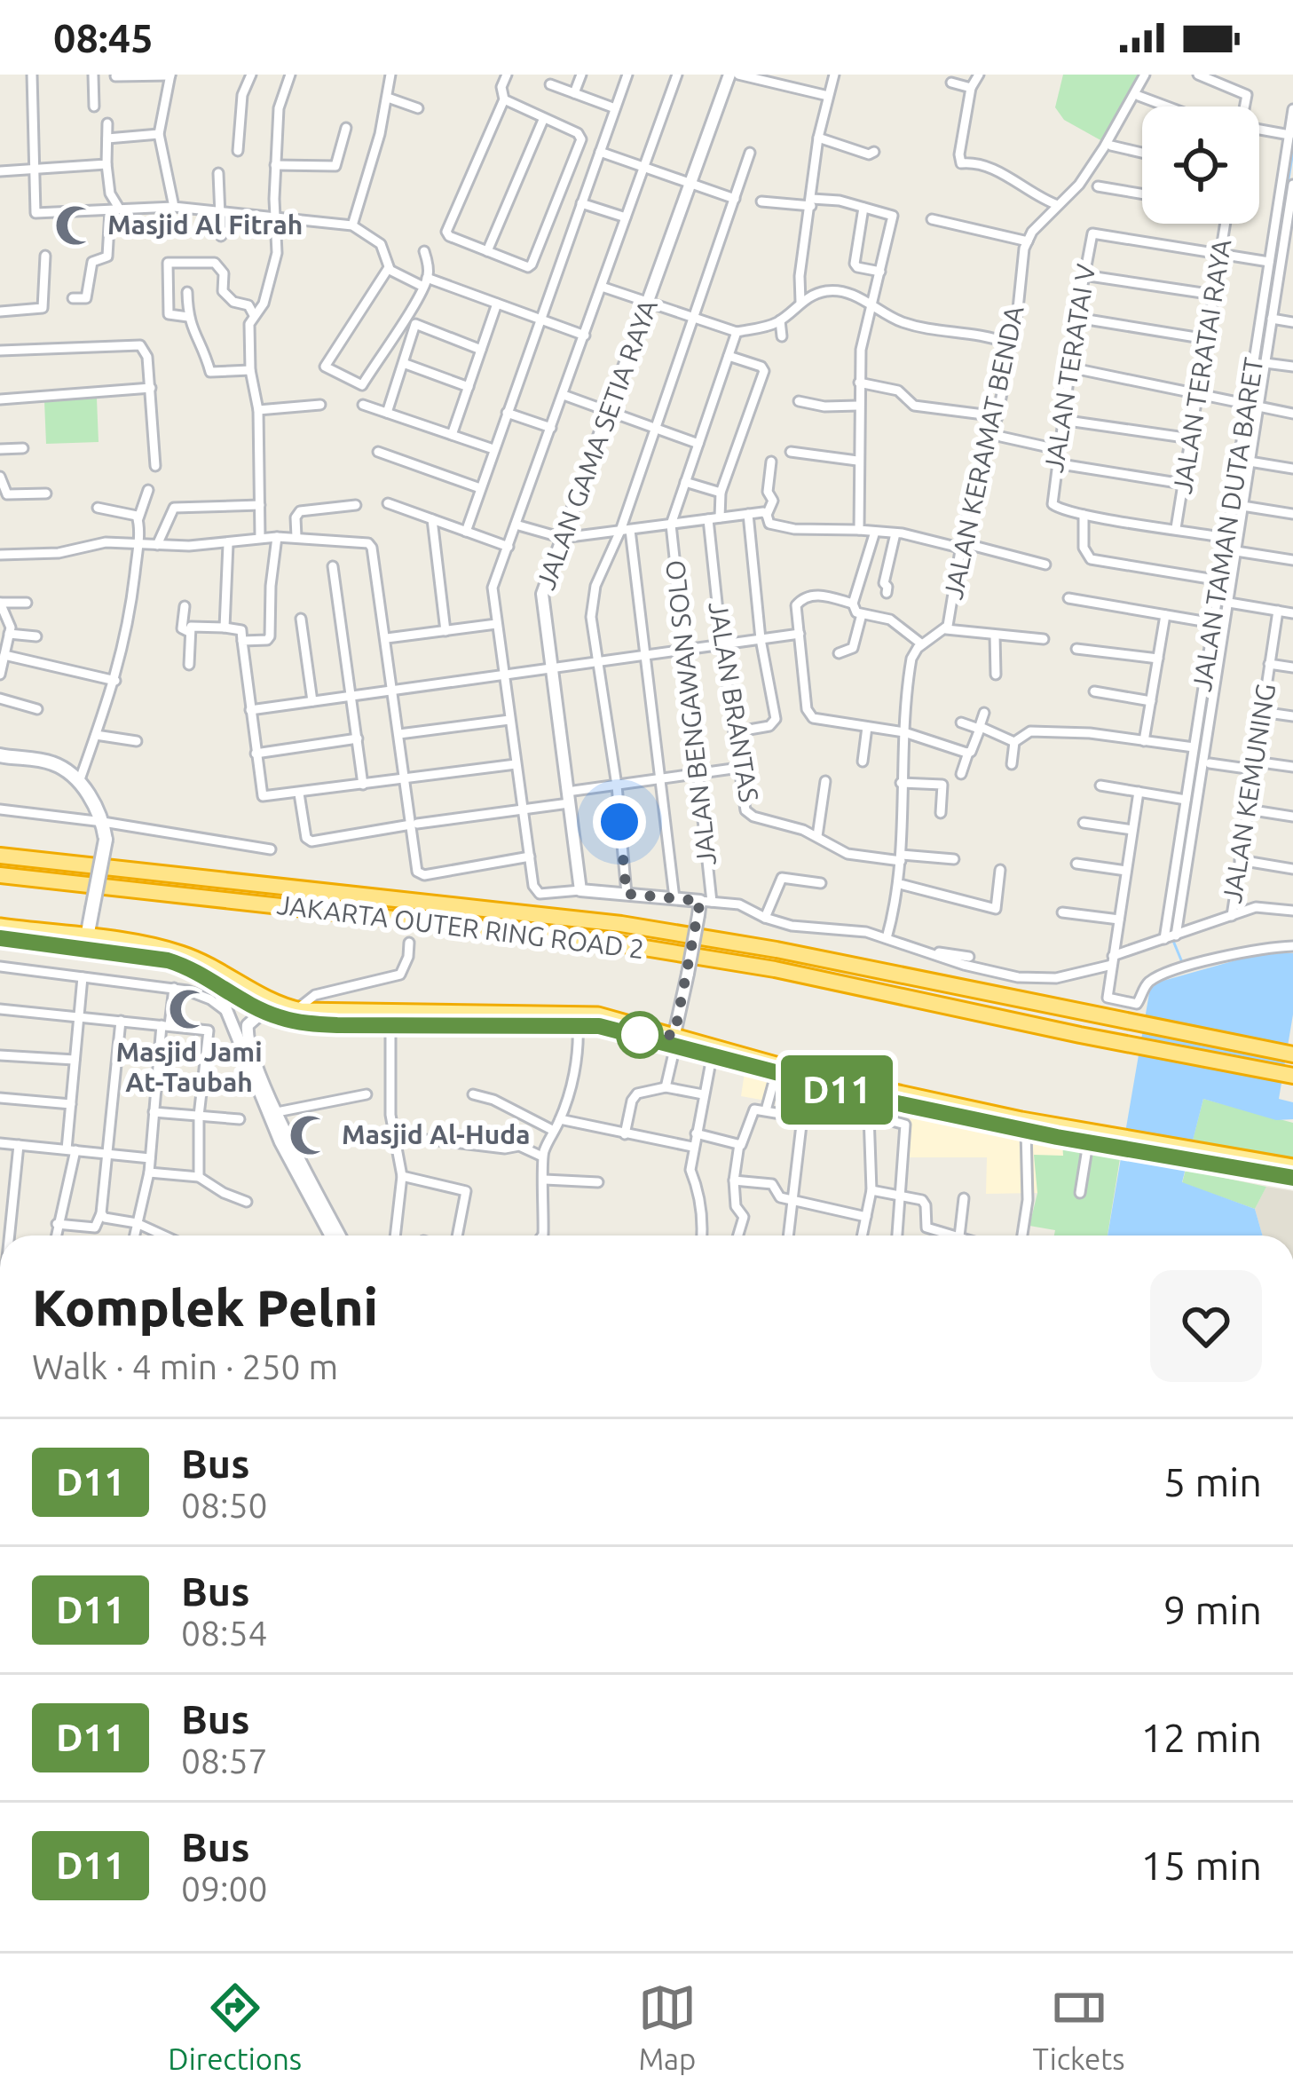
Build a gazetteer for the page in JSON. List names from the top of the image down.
{
  "streets": {
    "highway": ["JAKARTA OUTER RING ROAD 2"],
    "street": [
      "JALAN TERATAI RAYA",
      "JALAN TERATAI V",
      "JALAN GAMA SETIA RAYA",
      "JALAN KERAMAT BENDA",
      "JALAN TAMAN DUTA BARET",
      "JALAN BRANTAS",
      "JALAN BENGAWAN SOLO",
      "JALAN KEMUNING"
    ]
  },
  "crossings": [
    ["JALAN TERATAI RAYA", "JALAN TERATAI V"],
    ["JALAN TAMAN DUTA BARET", "JALAN KEMUNING"]
  ],
  "places": {
    "mosque": ["Masjid Al Fitrah", "Masjid Jami At-Taubah", "Masjid Al-Huda"]
  },
  "lines": ["bus line D11"],
  "page": {
    "status": "08:45",
    "on_map": "D11",
    "heading": ["Komplek Pelni", "Walk · 4 min · 250 m"],
    "list": [
      {
        "mark": "D11",
        "name": "Bus",
        "note": "08:50",
        "value": "5 min"
      },
      {
        "mark": "D11",
        "name": "Bus",
        "note": "08:54",
        "value": "9 min"
      },
      {
        "mark": "D11",
        "name": "Bus",
        "note": "08:57",
        "value": "12 min"
      },
      {
        "mark": "D11",
        "name": "Bus",
        "note": "09:00",
        "value": "15 min"
      }
    ],
    "tabs": ["Directions", "Map", "Tickets"]
  }
}
